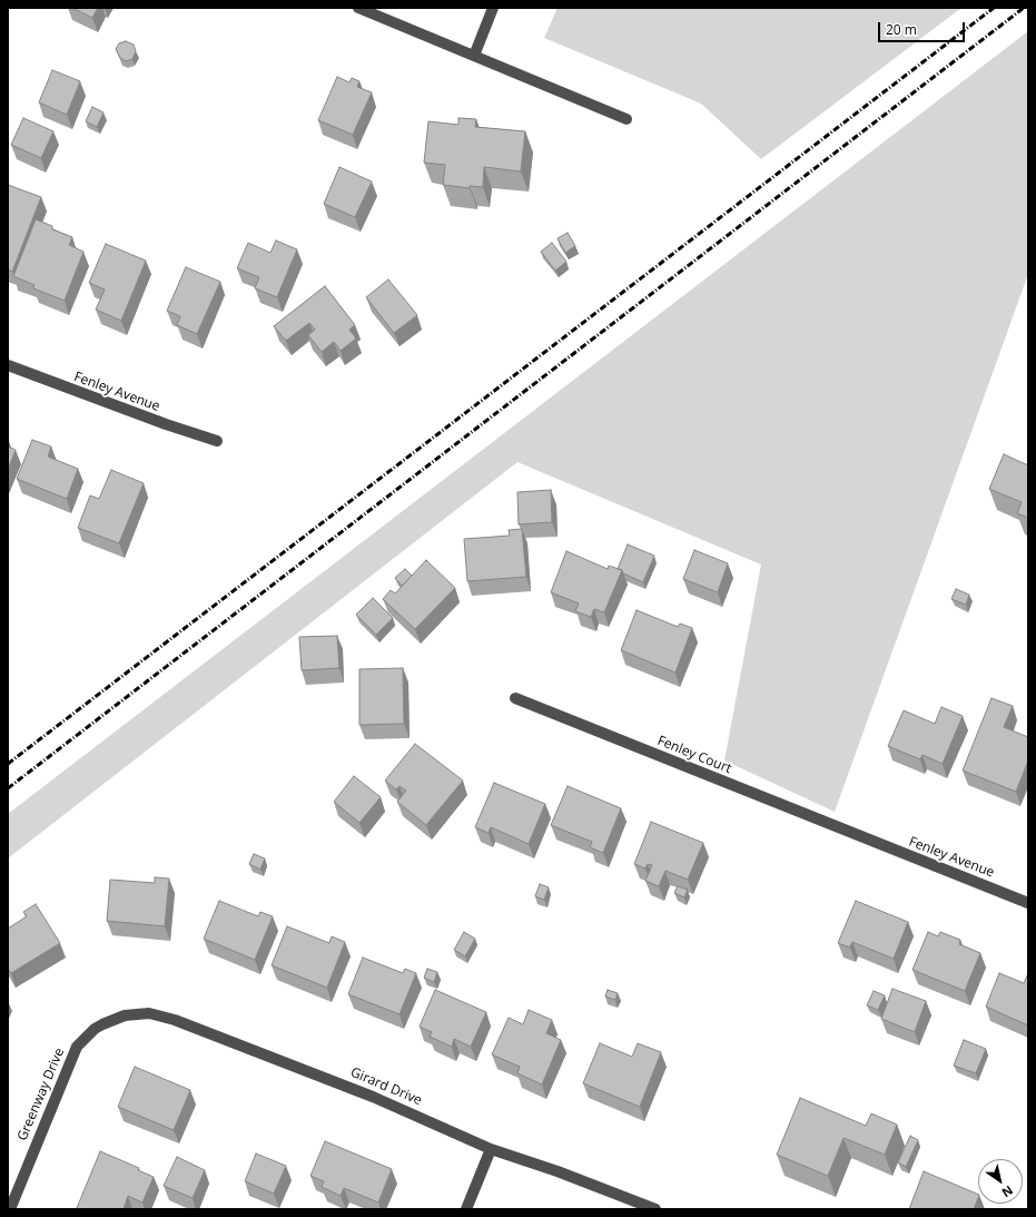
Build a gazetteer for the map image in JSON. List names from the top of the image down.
{
  "streets": {
    "street": [
      "Fenley Avenue",
      "Fenley Court",
      "Girard Drive",
      "Greenway Drive"
    ]
  },
  "crossings": [
    ["Fenley Avenue", "Fenley Court"],
    ["Girard Drive", "Greenway Drive"]
  ],
  "scale_bar": "20 m",
  "north": "bottom right"
}
